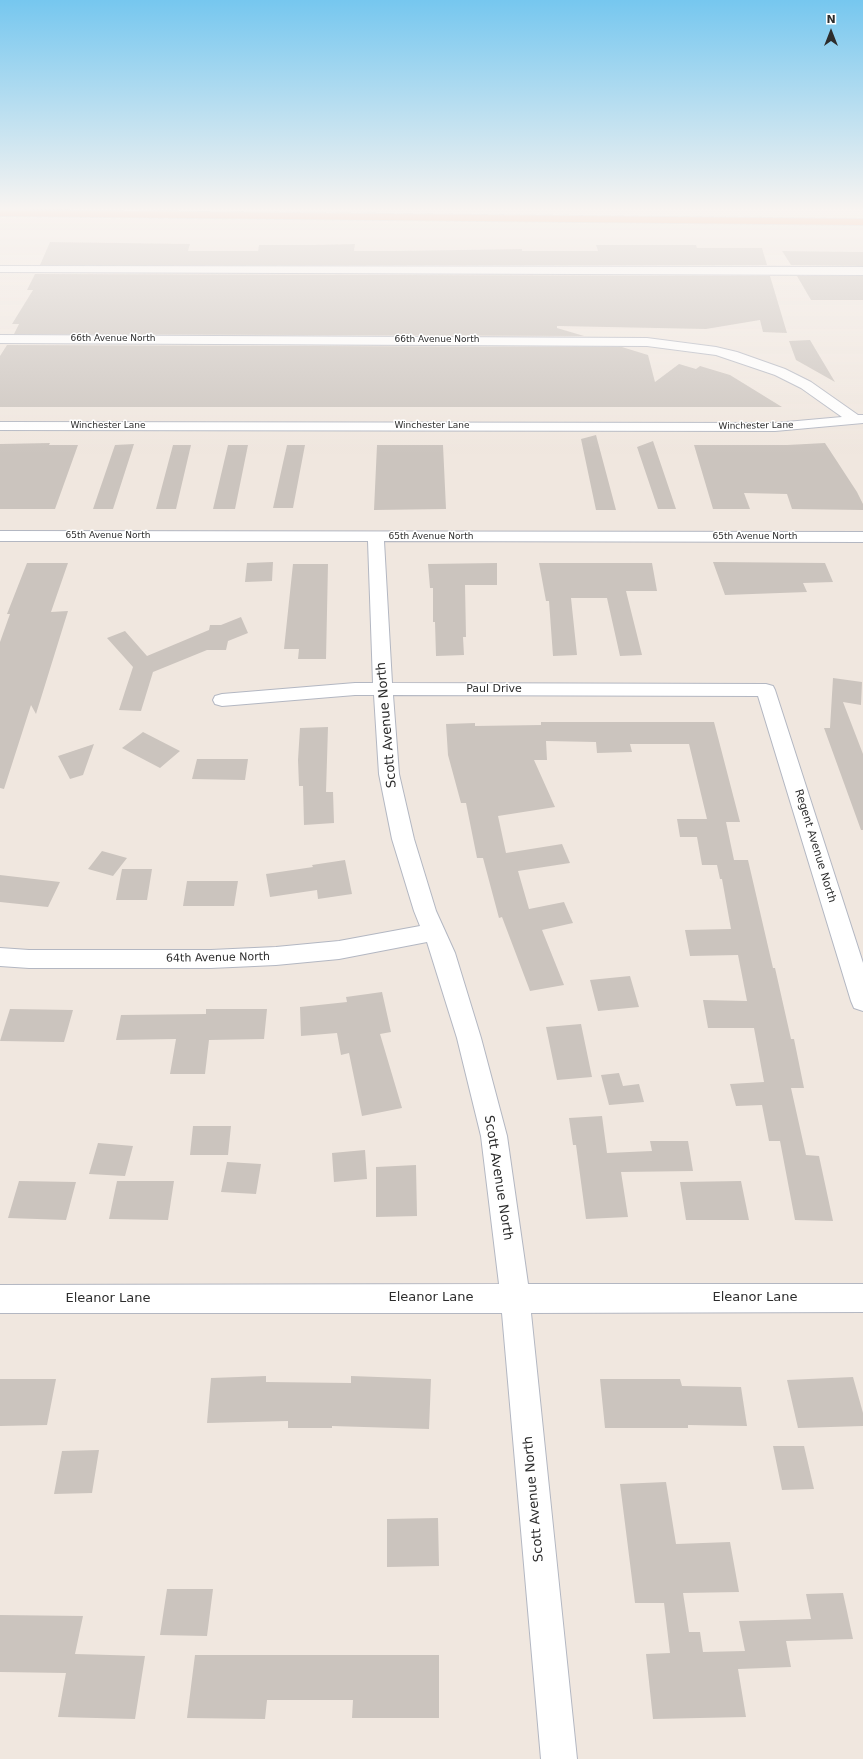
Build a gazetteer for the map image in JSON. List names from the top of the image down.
{
  "streets": {
    "street": [
      "66th Avenue North",
      "Winchester Lane",
      "65th Avenue North",
      "Paul Drive",
      "Scott Avenue North",
      "Regent Avenue North",
      "64th Avenue North",
      "Eleanor Lane"
    ]
  },
  "crossings": [
    ["66th Avenue North", "Winchester Lane"],
    ["65th Avenue North", "Scott Avenue North"],
    ["Paul Drive", "Scott Avenue North"],
    ["Paul Drive", "Regent Avenue North"],
    ["Scott Avenue North", "64th Avenue North"],
    ["Scott Avenue North", "Eleanor Lane"]
  ],
  "north": "top"
}
